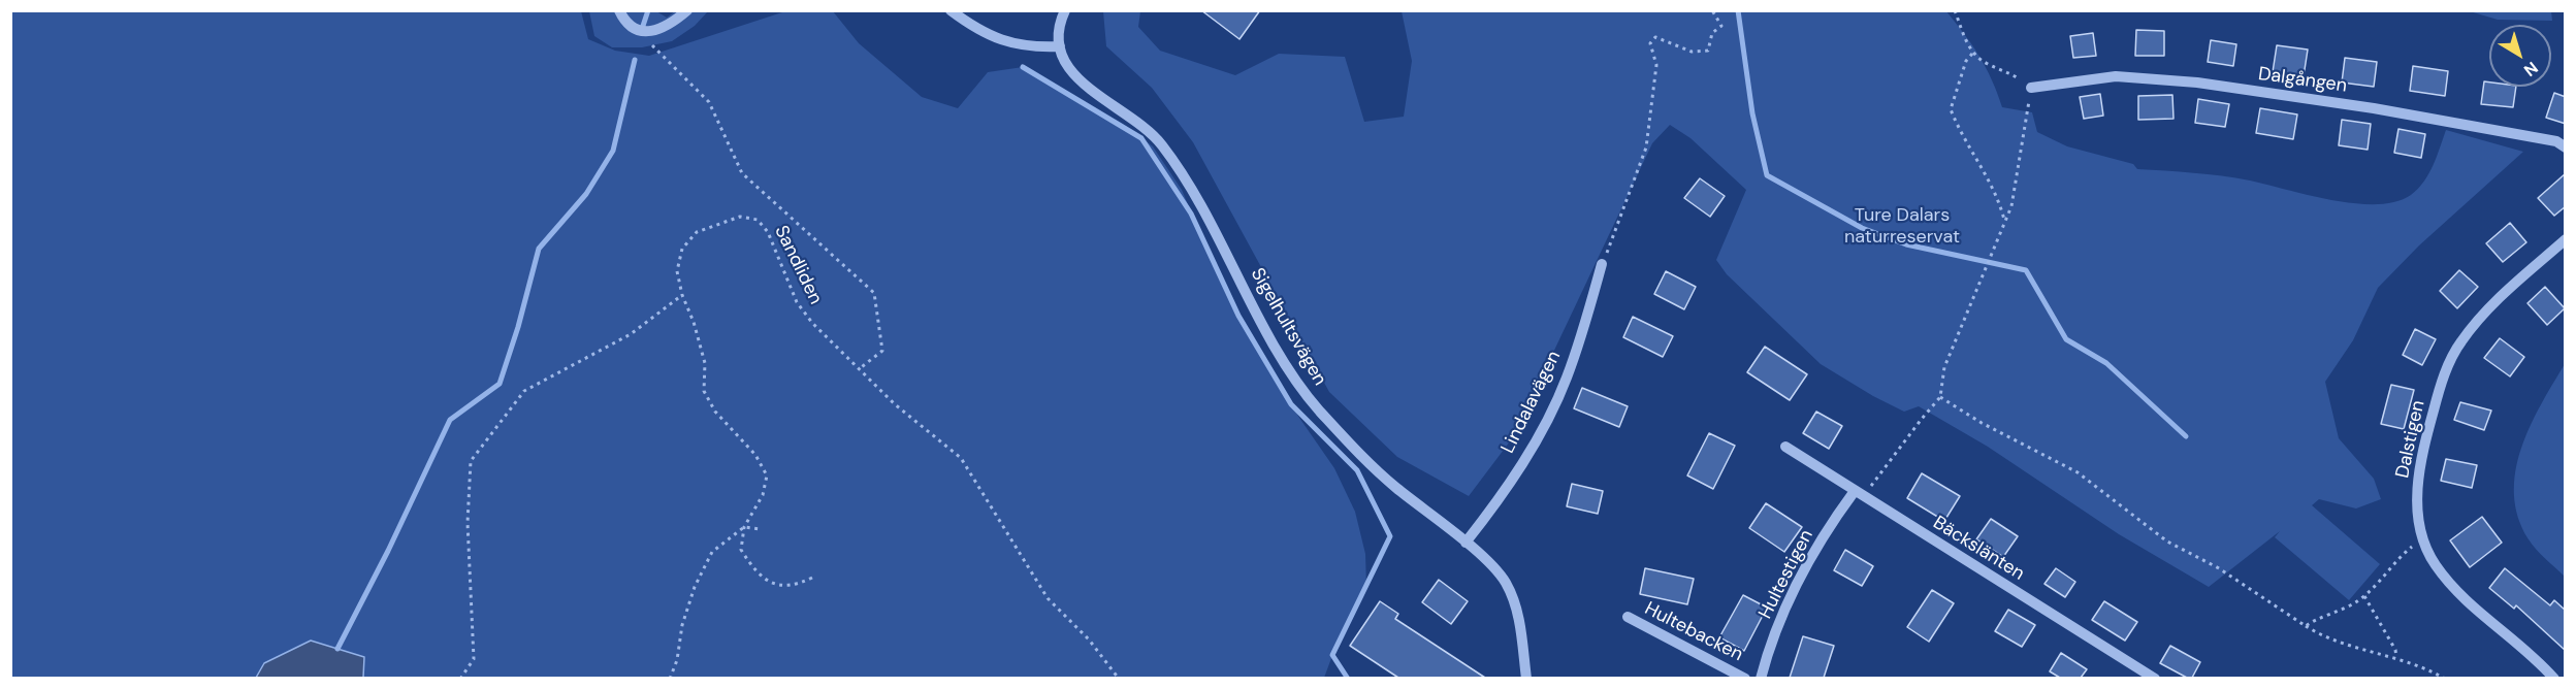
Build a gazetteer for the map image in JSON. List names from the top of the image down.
{
  "streets": {
    "street": [
      "Dalgången",
      "Sigelhultsvägen",
      "Lindalavägen",
      "Dalstigen",
      "Bäckslänten",
      "Hultestigen",
      "Hultebacken"
    ],
    "path": ["Sandliden"]
  },
  "crossings": [
    ["Sigelhultsvägen", "Lindalavägen"],
    ["Bäckslänten", "Hultestigen"]
  ],
  "parks": ["Ture Dalars naturreservat"],
  "north": "bottom right"
}
